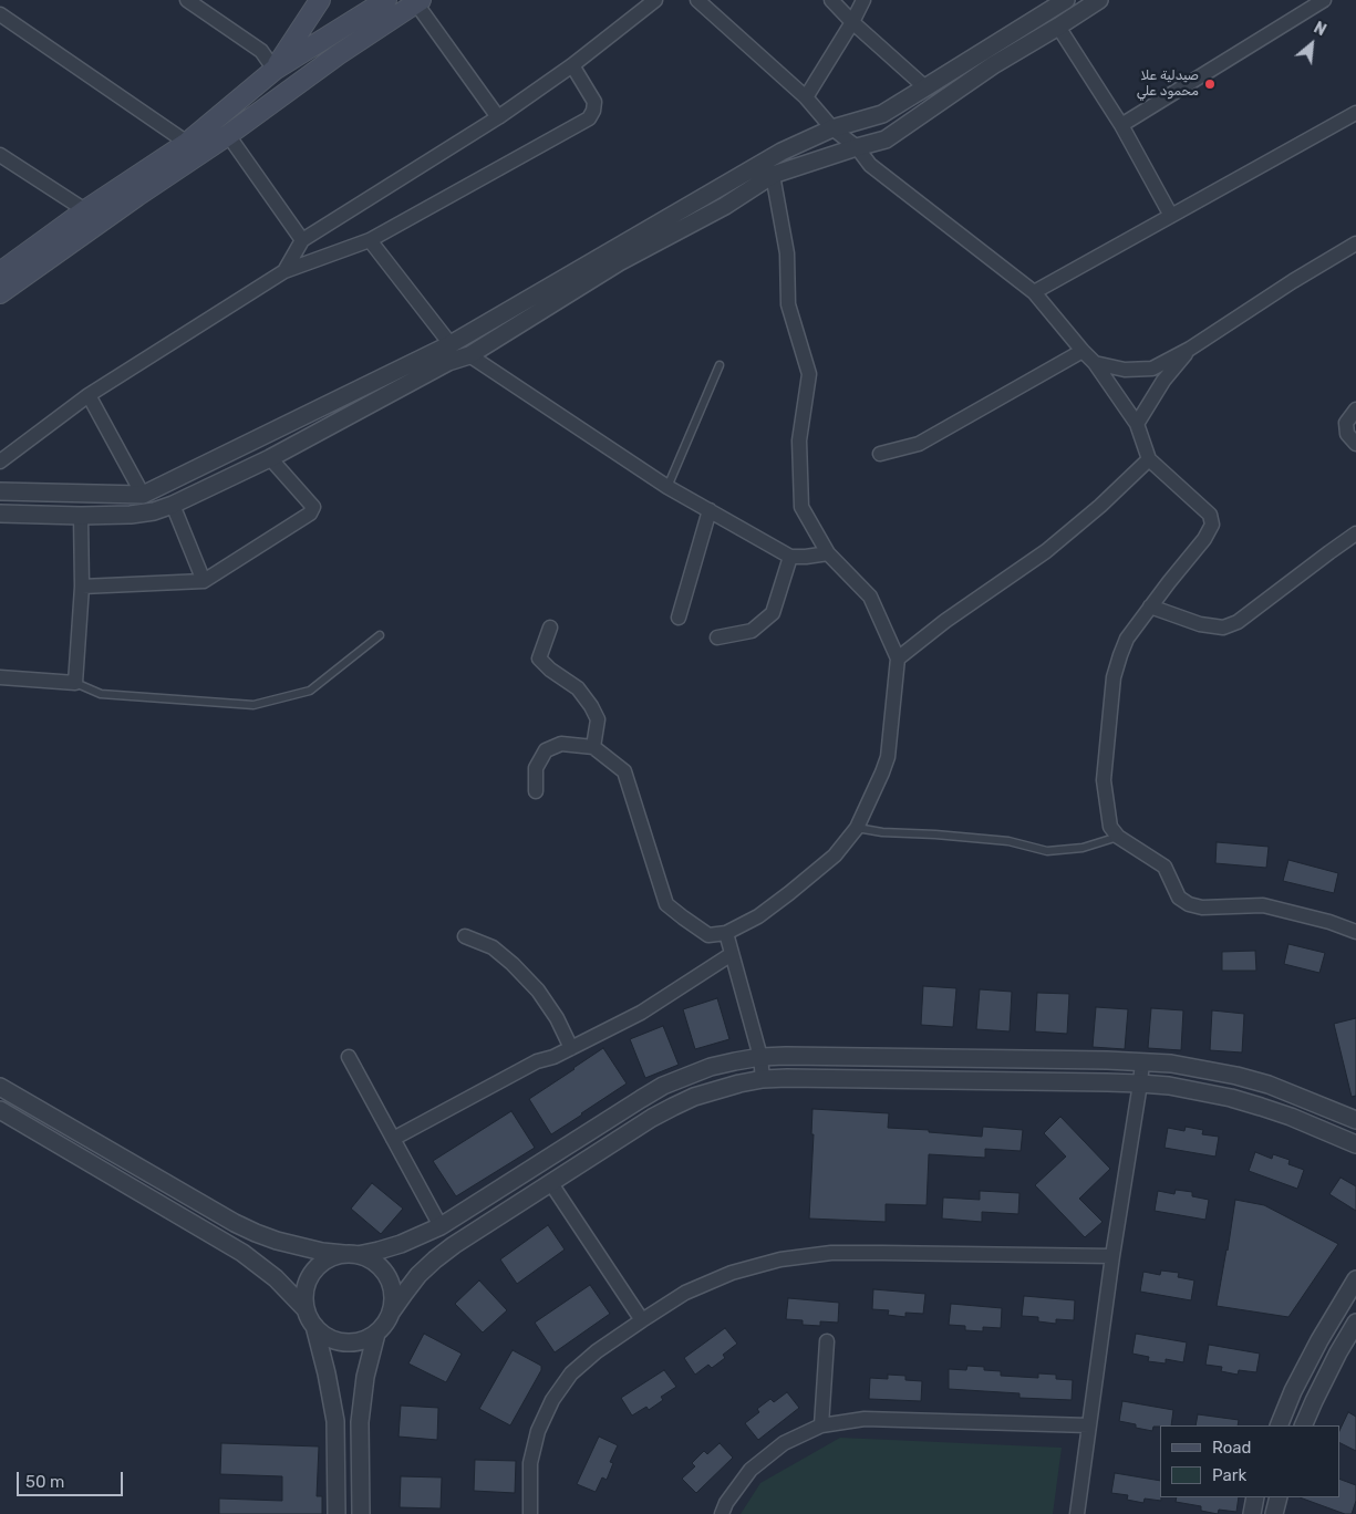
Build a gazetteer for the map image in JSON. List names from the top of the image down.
{
  "places": ["صيدلية علا محمود علي"],
  "legend": ["Road", "Park"],
  "scale_bar": "50 m",
  "north": "top right"
}
